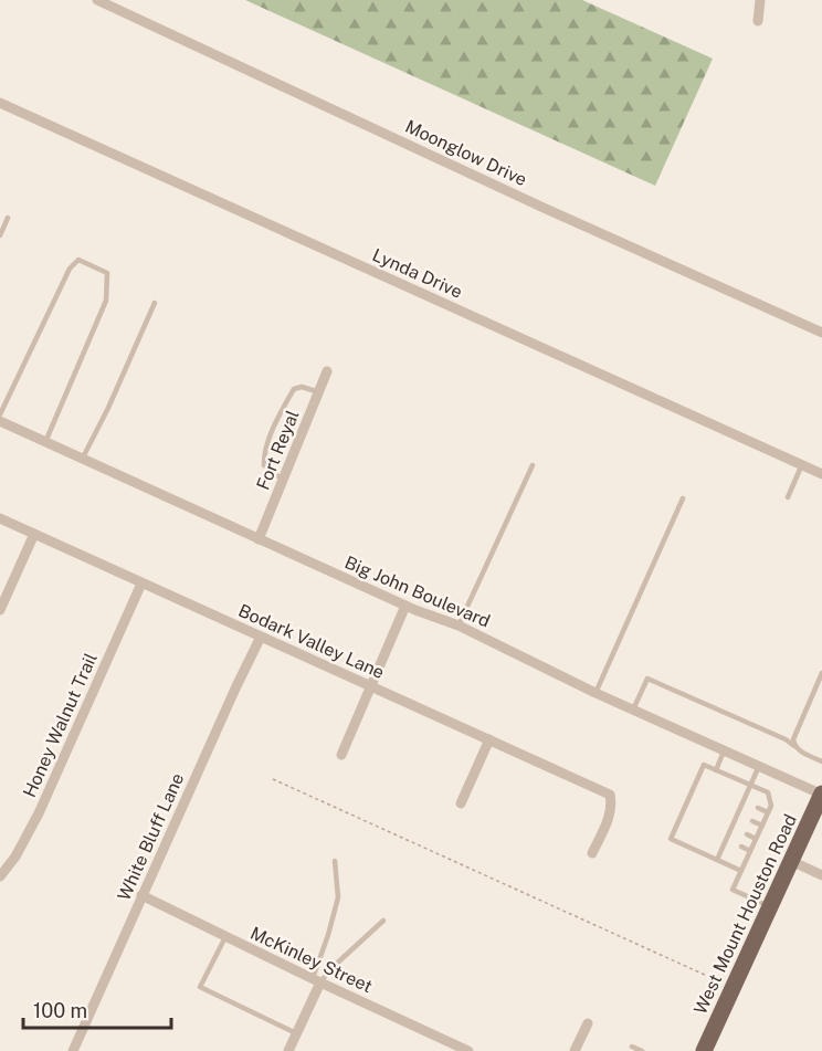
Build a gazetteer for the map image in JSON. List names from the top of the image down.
{
  "streets": {
    "main road": ["West Mount Houston Road"],
    "street": [
      "Moonglow Drive",
      "Lynda Drive",
      "Fort Reyal",
      "Big John Boulevard",
      "Bodark Valley Lane",
      "Honey Walnut Trail",
      "White Bluff Lane",
      "McKinley Street"
    ]
  },
  "crossings": [
    ["Fort Reyal", "Big John Boulevard"],
    ["Big John Boulevard", "West Mount Houston Road"],
    ["Bodark Valley Lane", "Honey Walnut Trail"],
    ["Bodark Valley Lane", "White Bluff Lane"],
    ["White Bluff Lane", "McKinley Street"]
  ],
  "scale_bar": "100 m"
}
